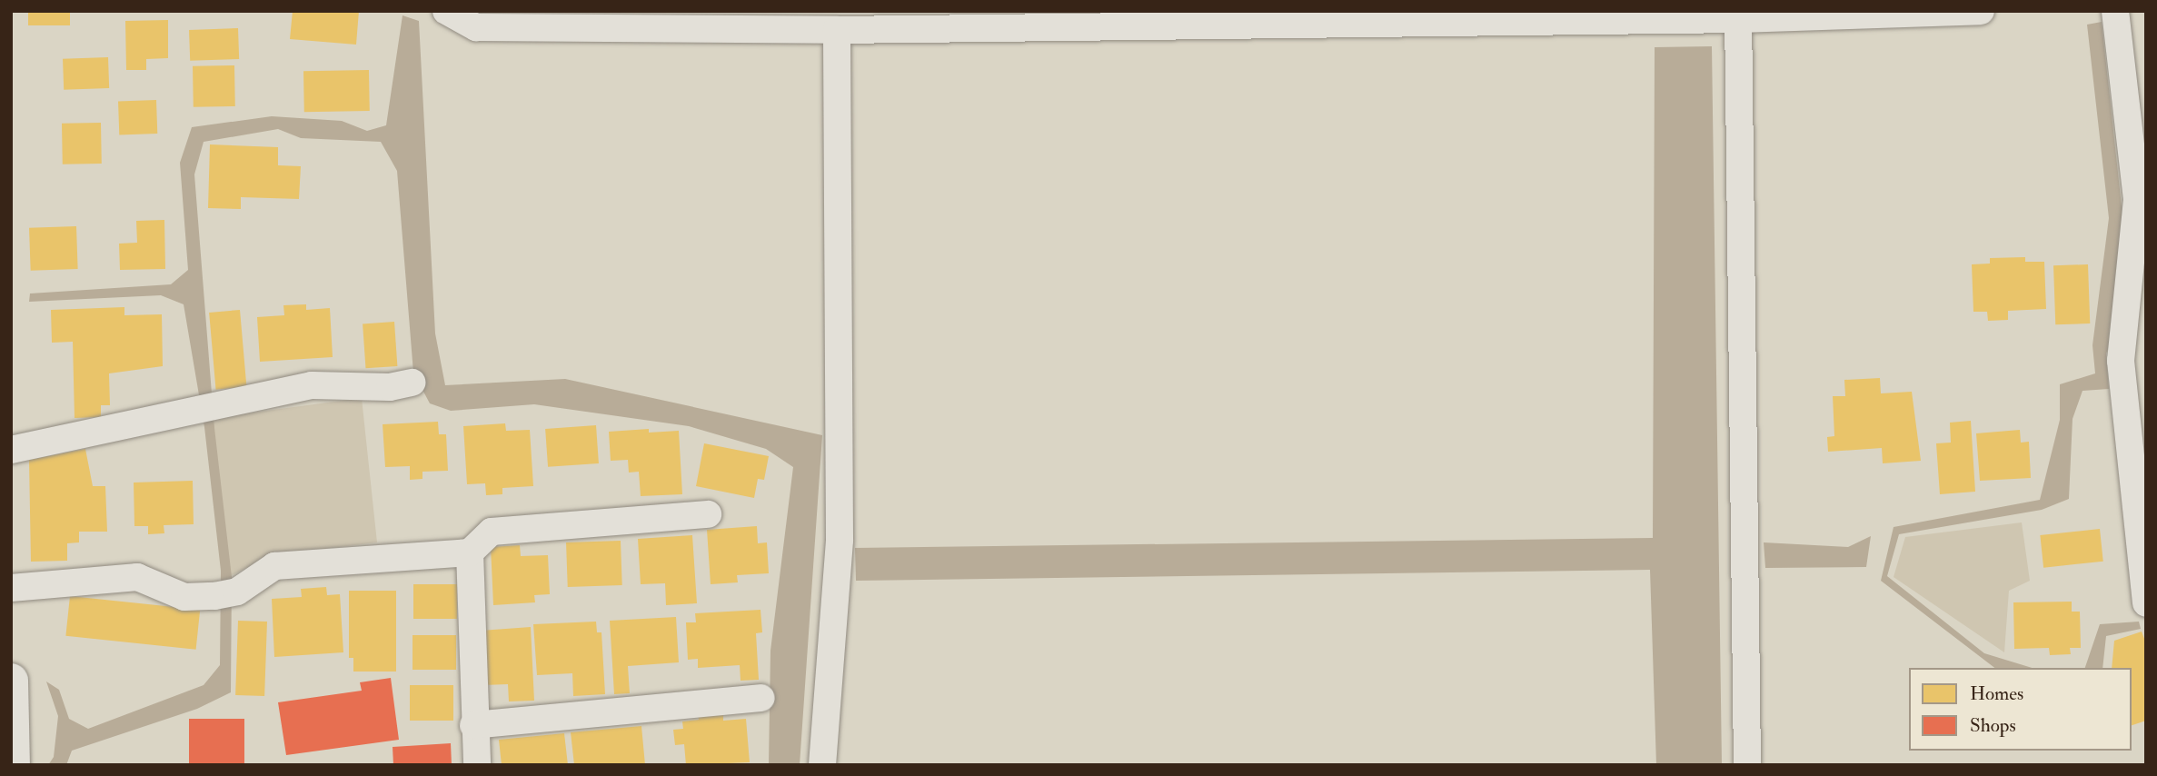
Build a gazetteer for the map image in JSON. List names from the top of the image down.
{
  "legend": ["Homes", "Shops"]
}
